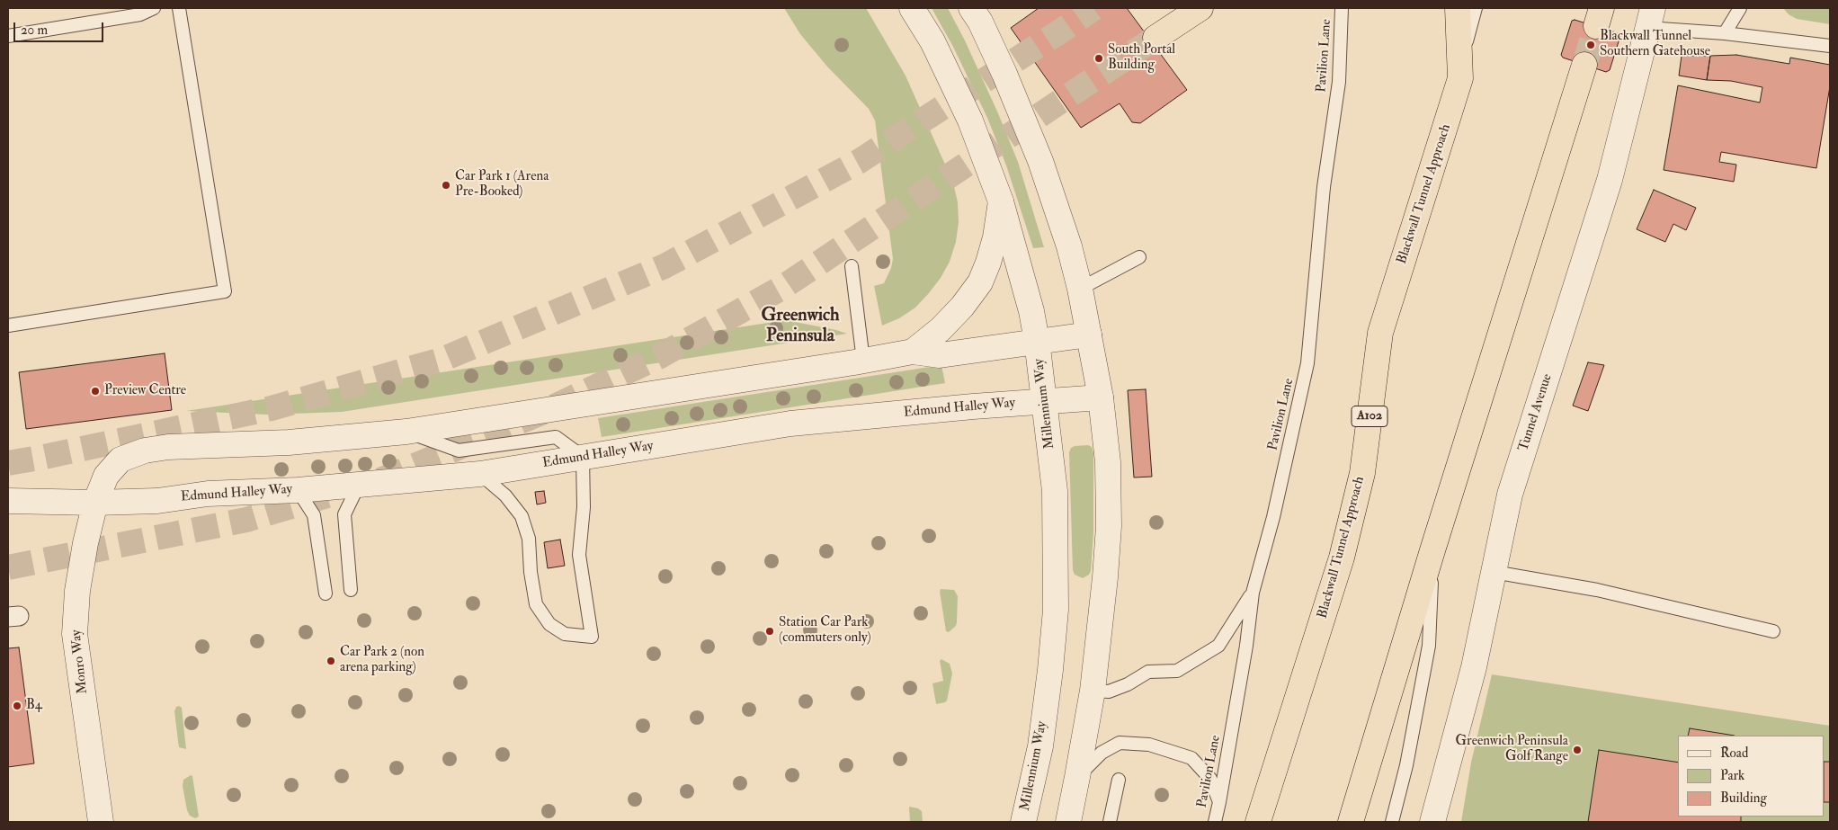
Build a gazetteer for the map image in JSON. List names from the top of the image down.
{
  "streets": {
    "highway": ["Blackwall Tunnel Approach", "A102"],
    "street": [
      "Millennium Way",
      "Edmund Halley Way",
      "Tunnel Avenue",
      "Monro Way"
    ],
    "lane": ["Pavilion Lane"]
  },
  "crossings": [
    ["Millennium Way", "Edmund Halley Way"],
    ["Edmund Halley Way", "Monro Way"]
  ],
  "districts": ["Greenwich Peninsula"],
  "places": [
    "Blackwall Tunnel Southern Gatehouse",
    "South Portal Building",
    "Car Park 1 (Arena Pre-Booked)",
    "Preview Centre",
    "Station Car Park (commuters only)",
    "Car Park 2 (non arena parking)",
    "B4",
    "Greenwich Peninsula Golf Range"
  ],
  "legend": ["Road", "Park", "Building"],
  "scale_bar": "20 m"
}
